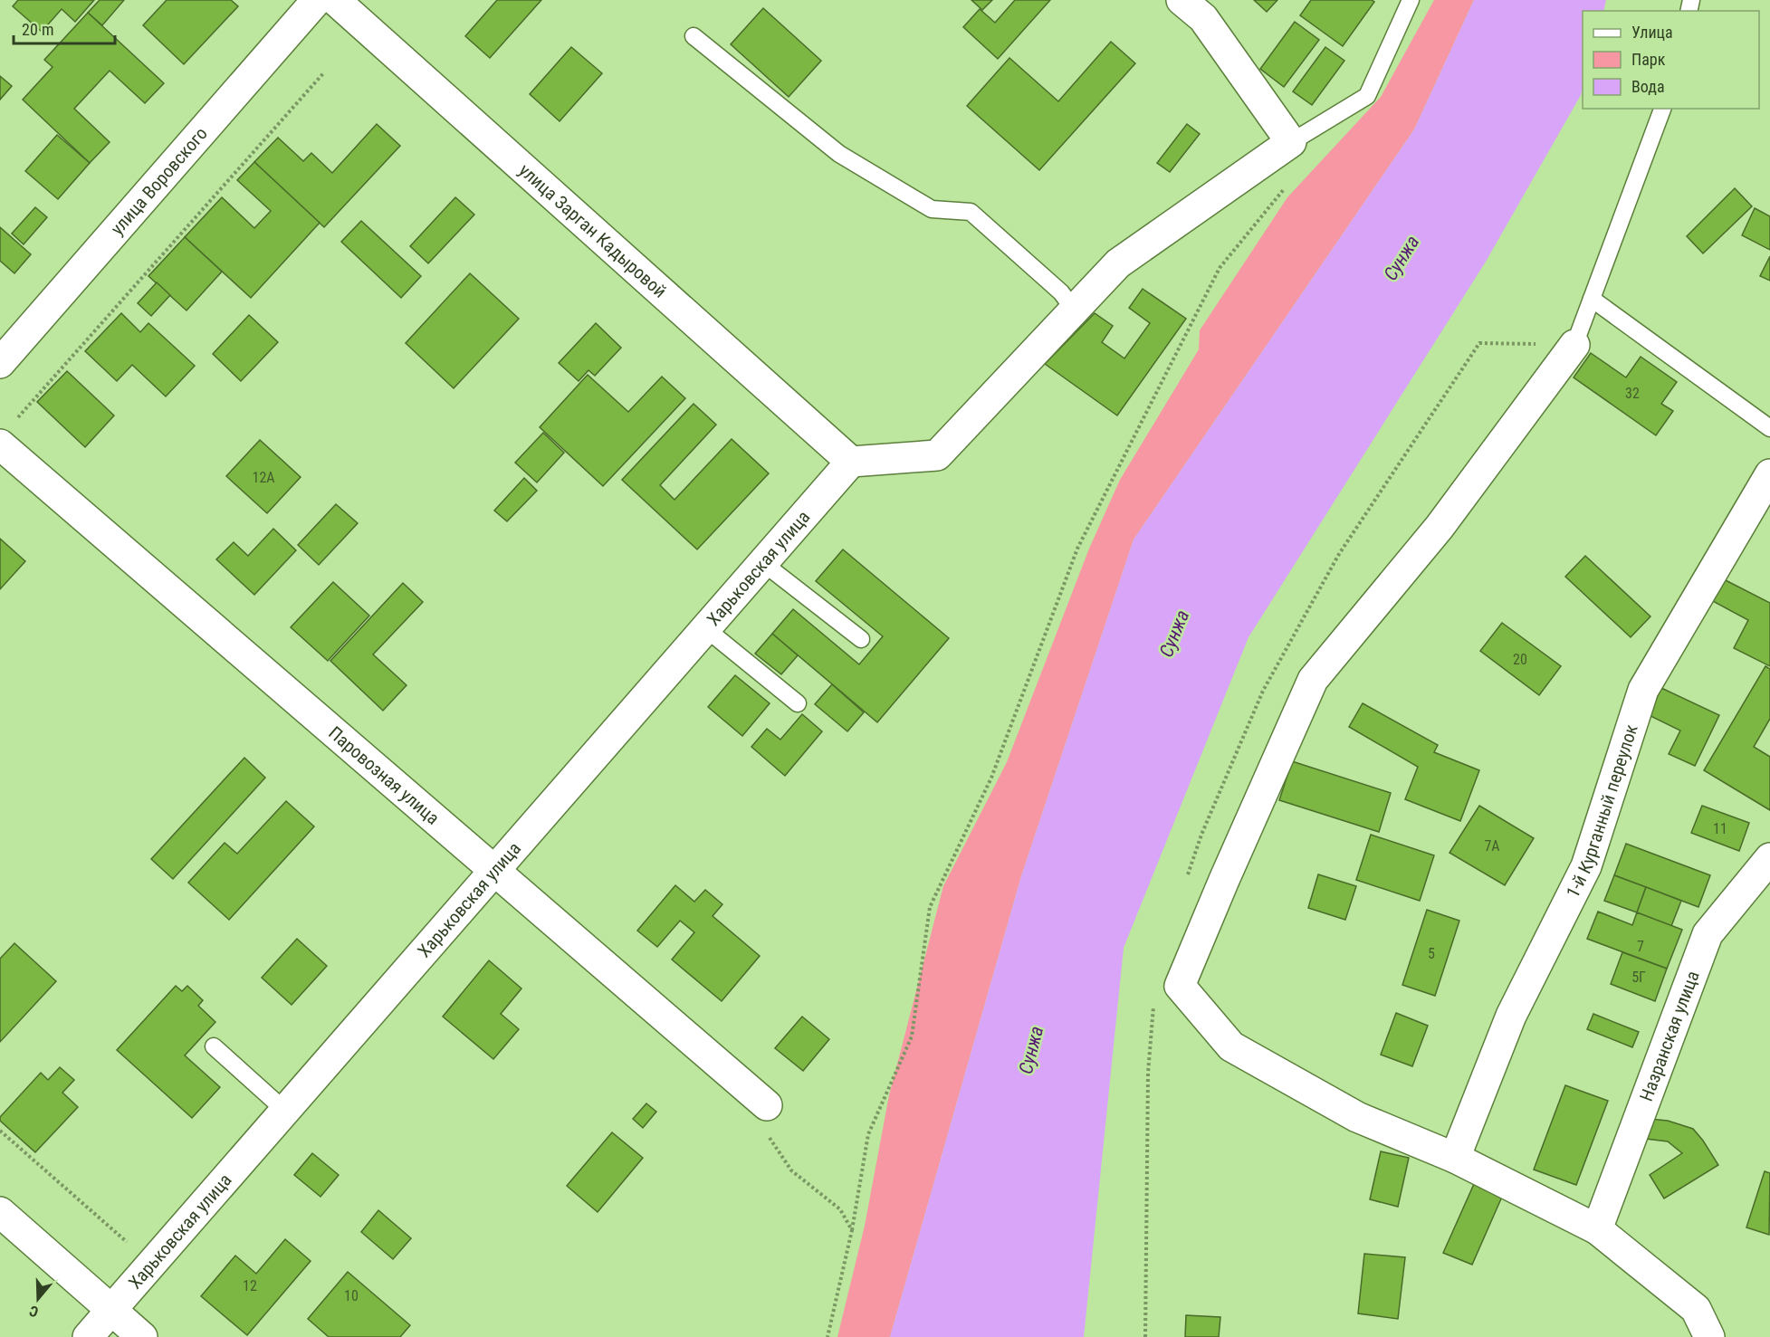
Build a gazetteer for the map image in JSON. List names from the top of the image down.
{
  "streets": {
    "street": [
      "улица Воровского",
      "улица Зарган Кадыровой",
      "Харьковская улица",
      "Паровозная улица",
      "1-й Курганный переулок",
      "Назранская улица"
    ]
  },
  "crossings": [
    ["улица Зарган Кадыровой", "Харьковская улица"],
    ["Харьковская улица", "Паровозная улица"]
  ],
  "water": ["Сунжа"],
  "house_numbers": [
    "32",
    "12А",
    "20",
    "11",
    "7А",
    "7",
    "5",
    "5Г",
    "12",
    "10"
  ],
  "legend": ["Улица", "Парк", "Вода"],
  "scale_bar": "20 m",
  "north": "bottom"
}
